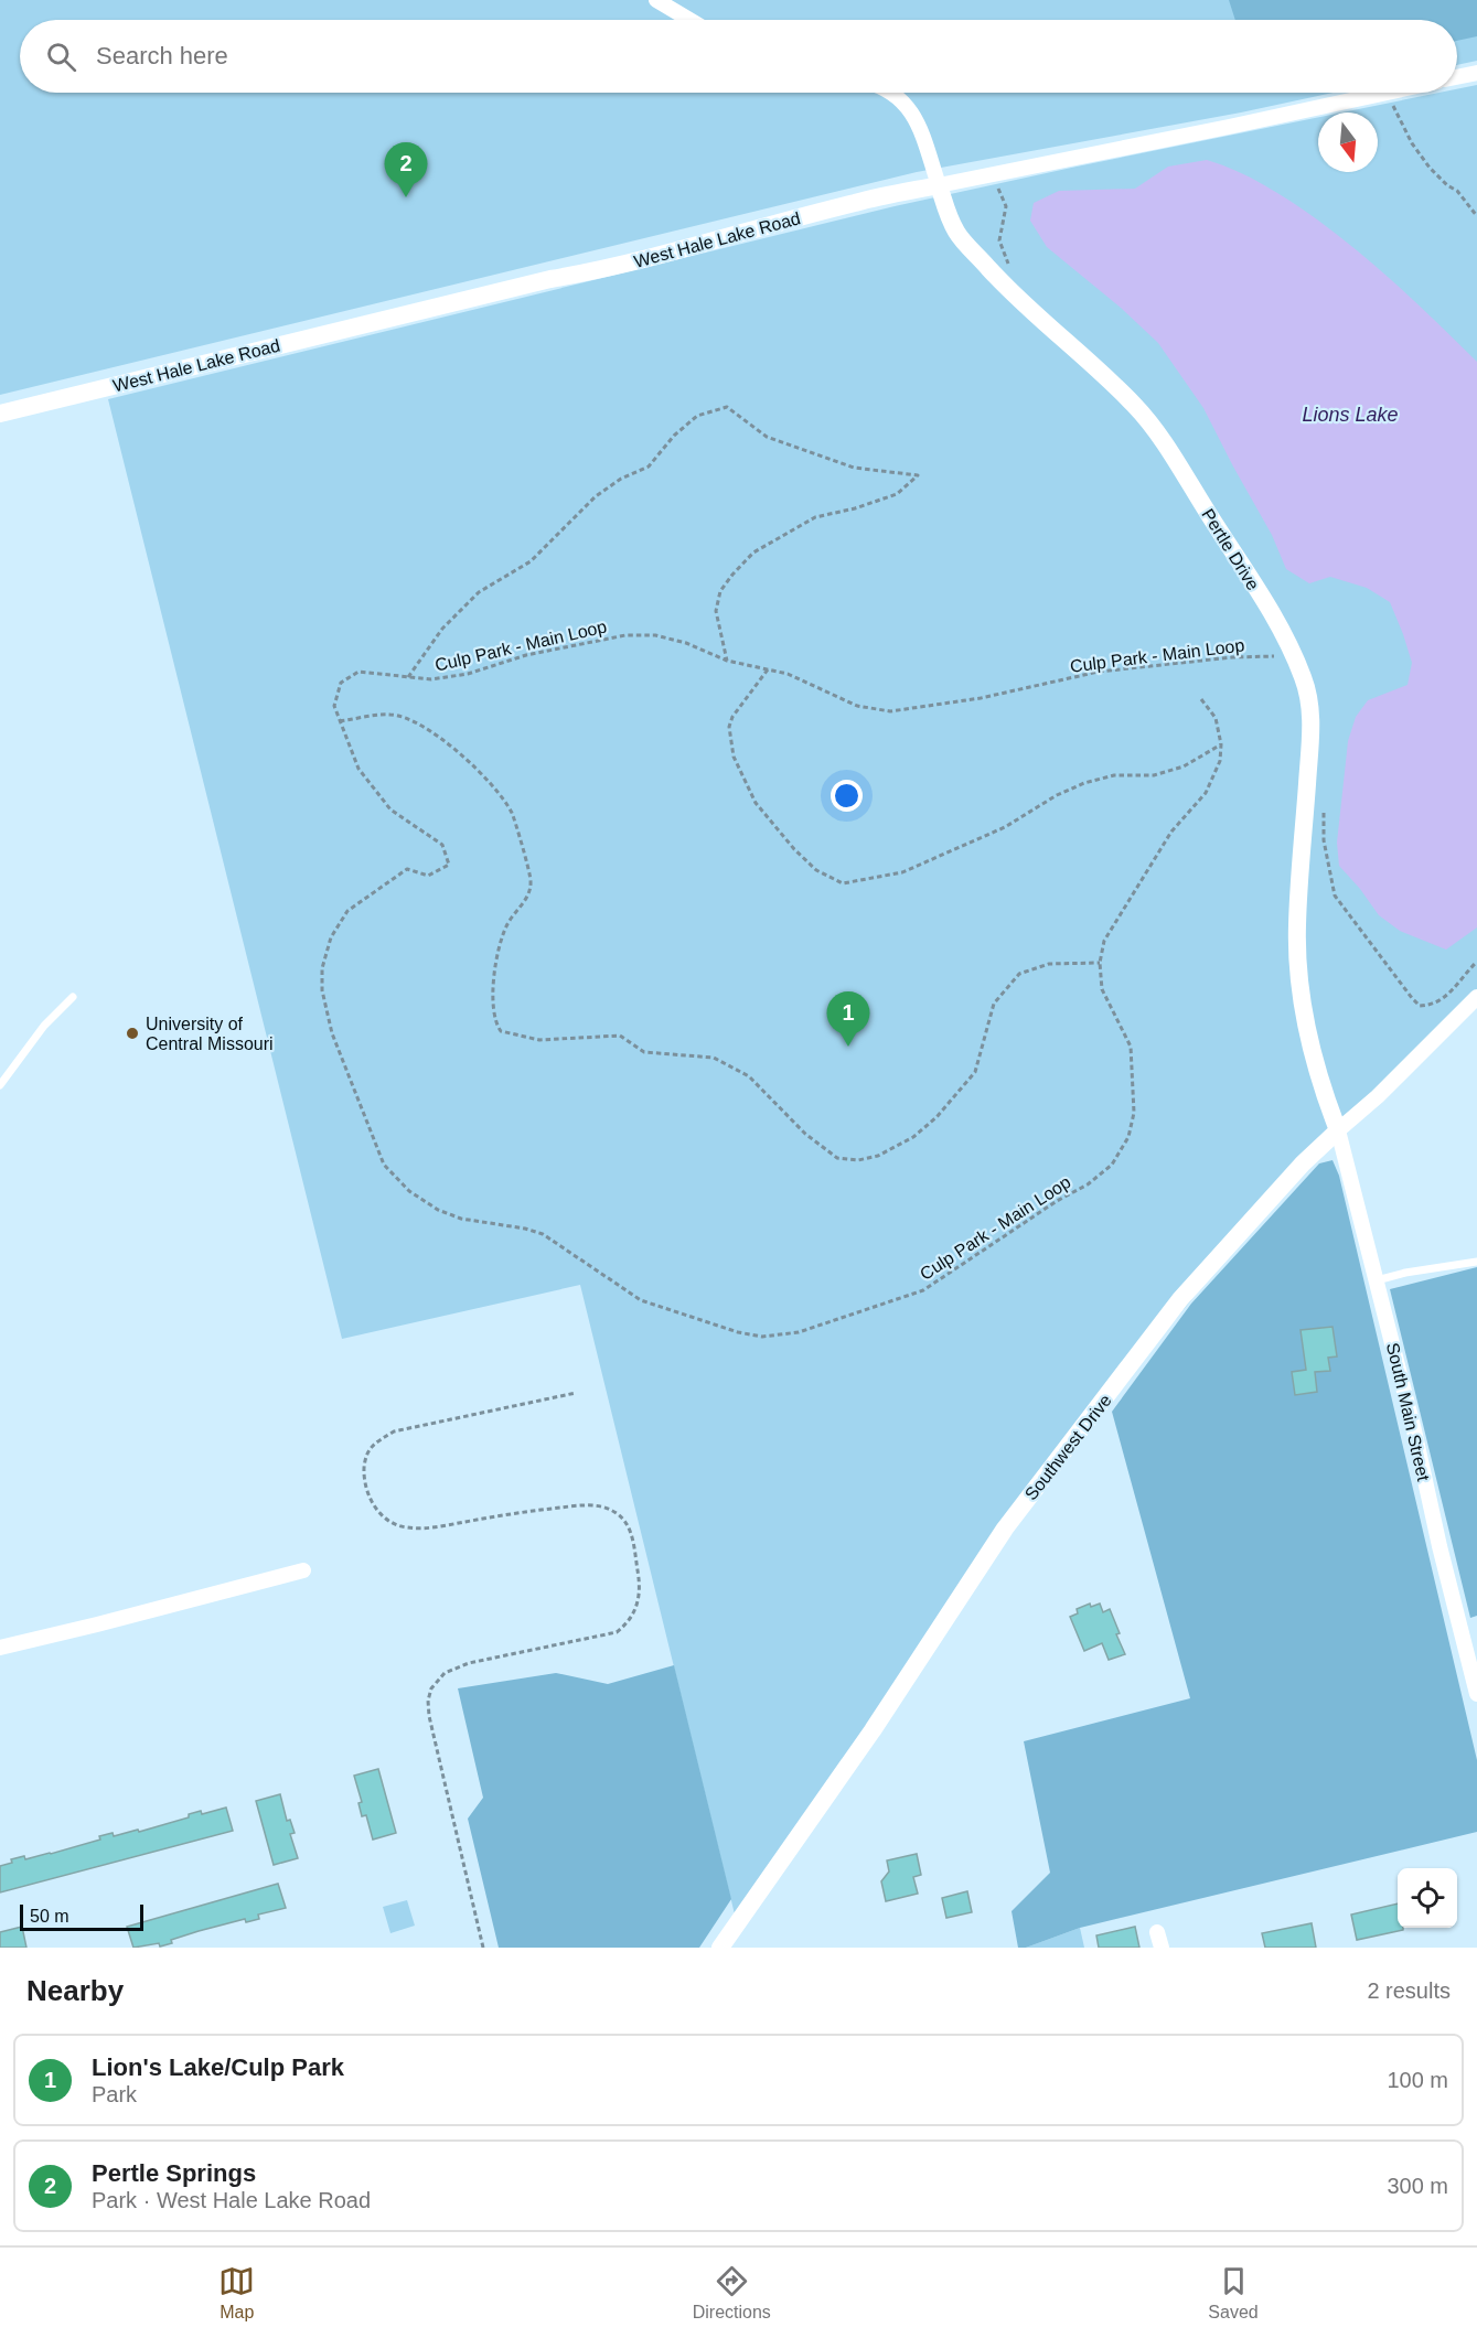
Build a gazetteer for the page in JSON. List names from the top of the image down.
{
  "streets": {
    "street": [
      "West Hale Lake Road",
      "Pertle Drive",
      "South Main Street",
      "Southwest Drive"
    ],
    "path": ["Culp Park - Main Loop"]
  },
  "crossings": [
    ["West Hale Lake Road", "Pertle Drive"],
    ["Pertle Drive", "Culp Park - Main Loop"],
    ["Pertle Drive", "South Main Street"],
    ["Pertle Drive", "Southwest Drive"],
    ["South Main Street", "Southwest Drive"]
  ],
  "water": ["Lions Lake"],
  "places": ["University of Central Missouri"],
  "scale_bar": "50 m",
  "north": "bottom",
  "page": {
    "search": "Search here",
    "pins": ["2", "1"],
    "scale": "50 m",
    "heading": ["Nearby", "2 results"],
    "list": [
      {
        "mark": "1",
        "name": "Lion's Lake/Culp Park",
        "note": "Park",
        "value": "100 m"
      },
      {
        "mark": "2",
        "name": "Pertle Springs",
        "note": "Park · West Hale Lake Road",
        "value": "300 m"
      }
    ],
    "nav": ["Map", "Directions", "Saved"]
  }
}
